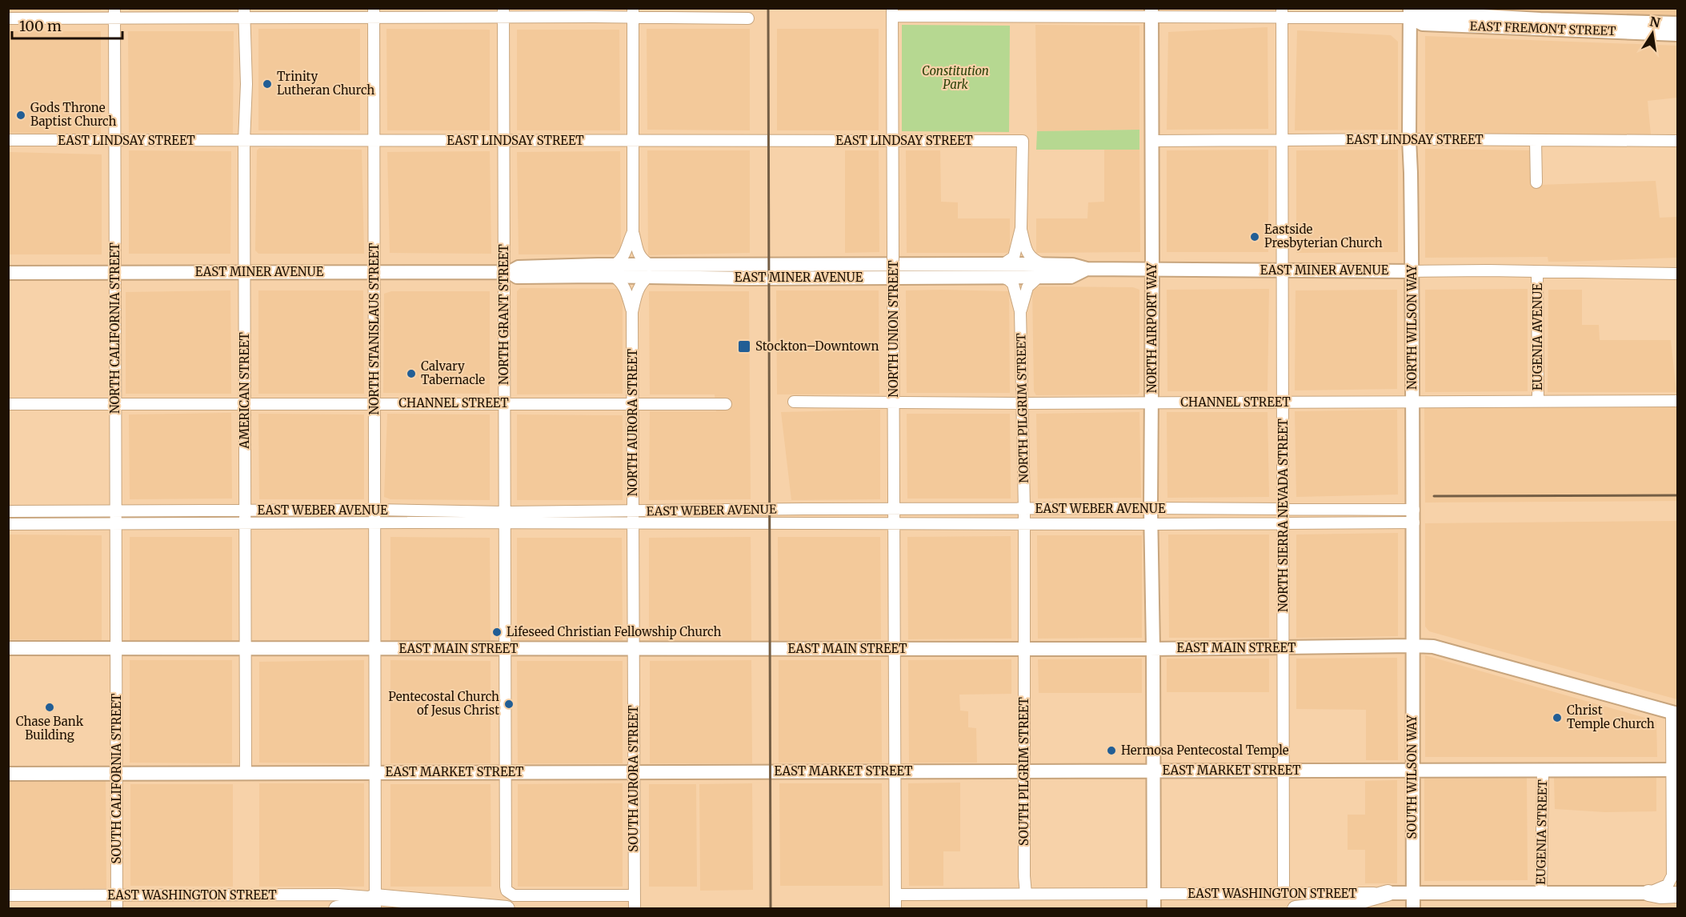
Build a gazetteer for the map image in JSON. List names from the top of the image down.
{
  "streets": {
    "main road": [
      "EAST FREMONT STREET",
      "EAST MINER AVENUE",
      "NORTH WILSON WAY",
      "NORTH AIRPORT WAY",
      "EAST MAIN STREET",
      "EAST MARKET STREET",
      "SOUTH WILSON WAY",
      "EAST WASHINGTON STREET"
    ],
    "street": [
      "EAST LINDSAY STREET",
      "NORTH GRANT STREET",
      "NORTH CALIFORNIA STREET",
      "NORTH STANISLAUS STREET",
      "NORTH UNION STREET",
      "EUGENIA AVENUE",
      "AMERICAN STREET",
      "CHANNEL STREET",
      "NORTH PILGRIM STREET",
      "NORTH AURORA STREET",
      "EAST WEBER AVENUE",
      "NORTH SIERRA NEVADA STREET",
      "SOUTH PILGRIM STREET",
      "SOUTH CALIFORNIA STREET",
      "SOUTH AURORA STREET",
      "EUGENIA STREET"
    ]
  },
  "crossings": [
    ["EAST FREMONT STREET", "NORTH WILSON WAY"],
    ["EAST FREMONT STREET", "NORTH AIRPORT WAY"],
    ["EAST FREMONT STREET", "NORTH UNION STREET"],
    ["EAST FREMONT STREET", "NORTH SIERRA NEVADA STREET"],
    ["EAST LINDSAY STREET", "NORTH GRANT STREET"],
    ["EAST LINDSAY STREET", "NORTH WILSON WAY"],
    ["EAST LINDSAY STREET", "NORTH CALIFORNIA STREET"],
    ["EAST LINDSAY STREET", "NORTH AIRPORT WAY"],
    ["EAST LINDSAY STREET", "NORTH STANISLAUS STREET"],
    ["EAST LINDSAY STREET", "NORTH UNION STREET"],
    ["EAST LINDSAY STREET", "AMERICAN STREET"],
    ["EAST LINDSAY STREET", "NORTH SIERRA NEVADA STREET"],
    ["EAST MINER AVENUE", "NORTH GRANT STREET"],
    ["EAST MINER AVENUE", "NORTH WILSON WAY"],
    ["EAST MINER AVENUE", "NORTH CALIFORNIA STREET"],
    ["EAST MINER AVENUE", "NORTH AIRPORT WAY"],
    ["EAST MINER AVENUE", "NORTH STANISLAUS STREET"],
    ["EAST MINER AVENUE", "EUGENIA AVENUE"],
    ["EAST MINER AVENUE", "AMERICAN STREET"],
    ["EAST MINER AVENUE", "NORTH PILGRIM STREET"],
    ["EAST MINER AVENUE", "NORTH AURORA STREET"],
    ["EAST MINER AVENUE", "NORTH SIERRA NEVADA STREET"],
    ["NORTH GRANT STREET", "CHANNEL STREET"],
    ["NORTH GRANT STREET", "EAST WEBER AVENUE"],
    ["NORTH GRANT STREET", "EAST MAIN STREET"],
    ["NORTH GRANT STREET", "EAST MARKET STREET"],
    ["NORTH WILSON WAY", "CHANNEL STREET"],
    ["NORTH WILSON WAY", "EAST WEBER AVENUE"],
    ["NORTH WILSON WAY", "EAST MAIN STREET"],
    ["NORTH WILSON WAY", "SOUTH WILSON WAY"],
    ["NORTH CALIFORNIA STREET", "CHANNEL STREET"],
    ["NORTH CALIFORNIA STREET", "EAST WEBER AVENUE"],
    ["NORTH CALIFORNIA STREET", "EAST MAIN STREET"],
    ["NORTH CALIFORNIA STREET", "SOUTH CALIFORNIA STREET"],
    ["NORTH AIRPORT WAY", "CHANNEL STREET"],
    ["NORTH AIRPORT WAY", "EAST WEBER AVENUE"],
    ["NORTH AIRPORT WAY", "EAST MAIN STREET"],
    ["NORTH AIRPORT WAY", "EAST MARKET STREET"],
    ["NORTH AIRPORT WAY", "EAST WASHINGTON STREET"],
    ["NORTH STANISLAUS STREET", "CHANNEL STREET"],
    ["NORTH STANISLAUS STREET", "EAST WEBER AVENUE"],
    ["NORTH STANISLAUS STREET", "EAST MAIN STREET"],
    ["NORTH STANISLAUS STREET", "EAST MARKET STREET"],
    ["NORTH STANISLAUS STREET", "EAST WASHINGTON STREET"],
    ["NORTH UNION STREET", "CHANNEL STREET"],
    ["NORTH UNION STREET", "EAST WEBER AVENUE"],
    ["NORTH UNION STREET", "EAST MAIN STREET"],
    ["NORTH UNION STREET", "EAST MARKET STREET"],
    ["NORTH UNION STREET", "EAST WASHINGTON STREET"],
    ["EUGENIA AVENUE", "CHANNEL STREET"],
    ["AMERICAN STREET", "CHANNEL STREET"],
    ["AMERICAN STREET", "EAST WEBER AVENUE"],
    ["AMERICAN STREET", "EAST MAIN STREET"],
    ["AMERICAN STREET", "EAST MARKET STREET"],
    ["CHANNEL STREET", "NORTH PILGRIM STREET"],
    ["CHANNEL STREET", "NORTH AURORA STREET"],
    ["CHANNEL STREET", "NORTH SIERRA NEVADA STREET"],
    ["NORTH PILGRIM STREET", "EAST WEBER AVENUE"],
    ["NORTH PILGRIM STREET", "EAST MAIN STREET"],
    ["NORTH PILGRIM STREET", "SOUTH PILGRIM STREET"],
    ["NORTH AURORA STREET", "EAST WEBER AVENUE"],
    ["NORTH AURORA STREET", "EAST MAIN STREET"],
    ["NORTH AURORA STREET", "SOUTH AURORA STREET"],
    ["EAST WEBER AVENUE", "NORTH SIERRA NEVADA STREET"],
    ["NORTH SIERRA NEVADA STREET", "EAST MAIN STREET"],
    ["NORTH SIERRA NEVADA STREET", "EAST MARKET STREET"],
    ["NORTH SIERRA NEVADA STREET", "EAST WASHINGTON STREET"],
    ["EAST MAIN STREET", "SOUTH PILGRIM STREET"],
    ["EAST MAIN STREET", "SOUTH WILSON WAY"],
    ["EAST MAIN STREET", "SOUTH CALIFORNIA STREET"],
    ["EAST MAIN STREET", "SOUTH AURORA STREET"],
    ["EAST MARKET STREET", "SOUTH PILGRIM STREET"],
    ["EAST MARKET STREET", "SOUTH WILSON WAY"],
    ["EAST MARKET STREET", "SOUTH CALIFORNIA STREET"],
    ["EAST MARKET STREET", "SOUTH AURORA STREET"],
    ["EAST MARKET STREET", "EUGENIA STREET"],
    ["SOUTH PILGRIM STREET", "EAST WASHINGTON STREET"],
    ["SOUTH WILSON WAY", "EAST WASHINGTON STREET"],
    ["SOUTH CALIFORNIA STREET", "EAST WASHINGTON STREET"],
    ["EUGENIA STREET", "EAST WASHINGTON STREET"]
  ],
  "parks": ["Constitution Park"],
  "places": {
    "other": [
      "Trinity Lutheran Church",
      "Gods Throne Baptist Church",
      "Eastside Presbyterian Church",
      "Calvary Tabernacle",
      "Lifeseed Christian Fellowship Church",
      "Pentecostal Church of Jesus Christ",
      "Chase Bank Building",
      "Christ Temple Church",
      "Hermosa Pentecostal Temple"
    ],
    "transit": ["Stockton–Downtown"]
  },
  "scale_bar": "100 m",
  "north": "top"
}
